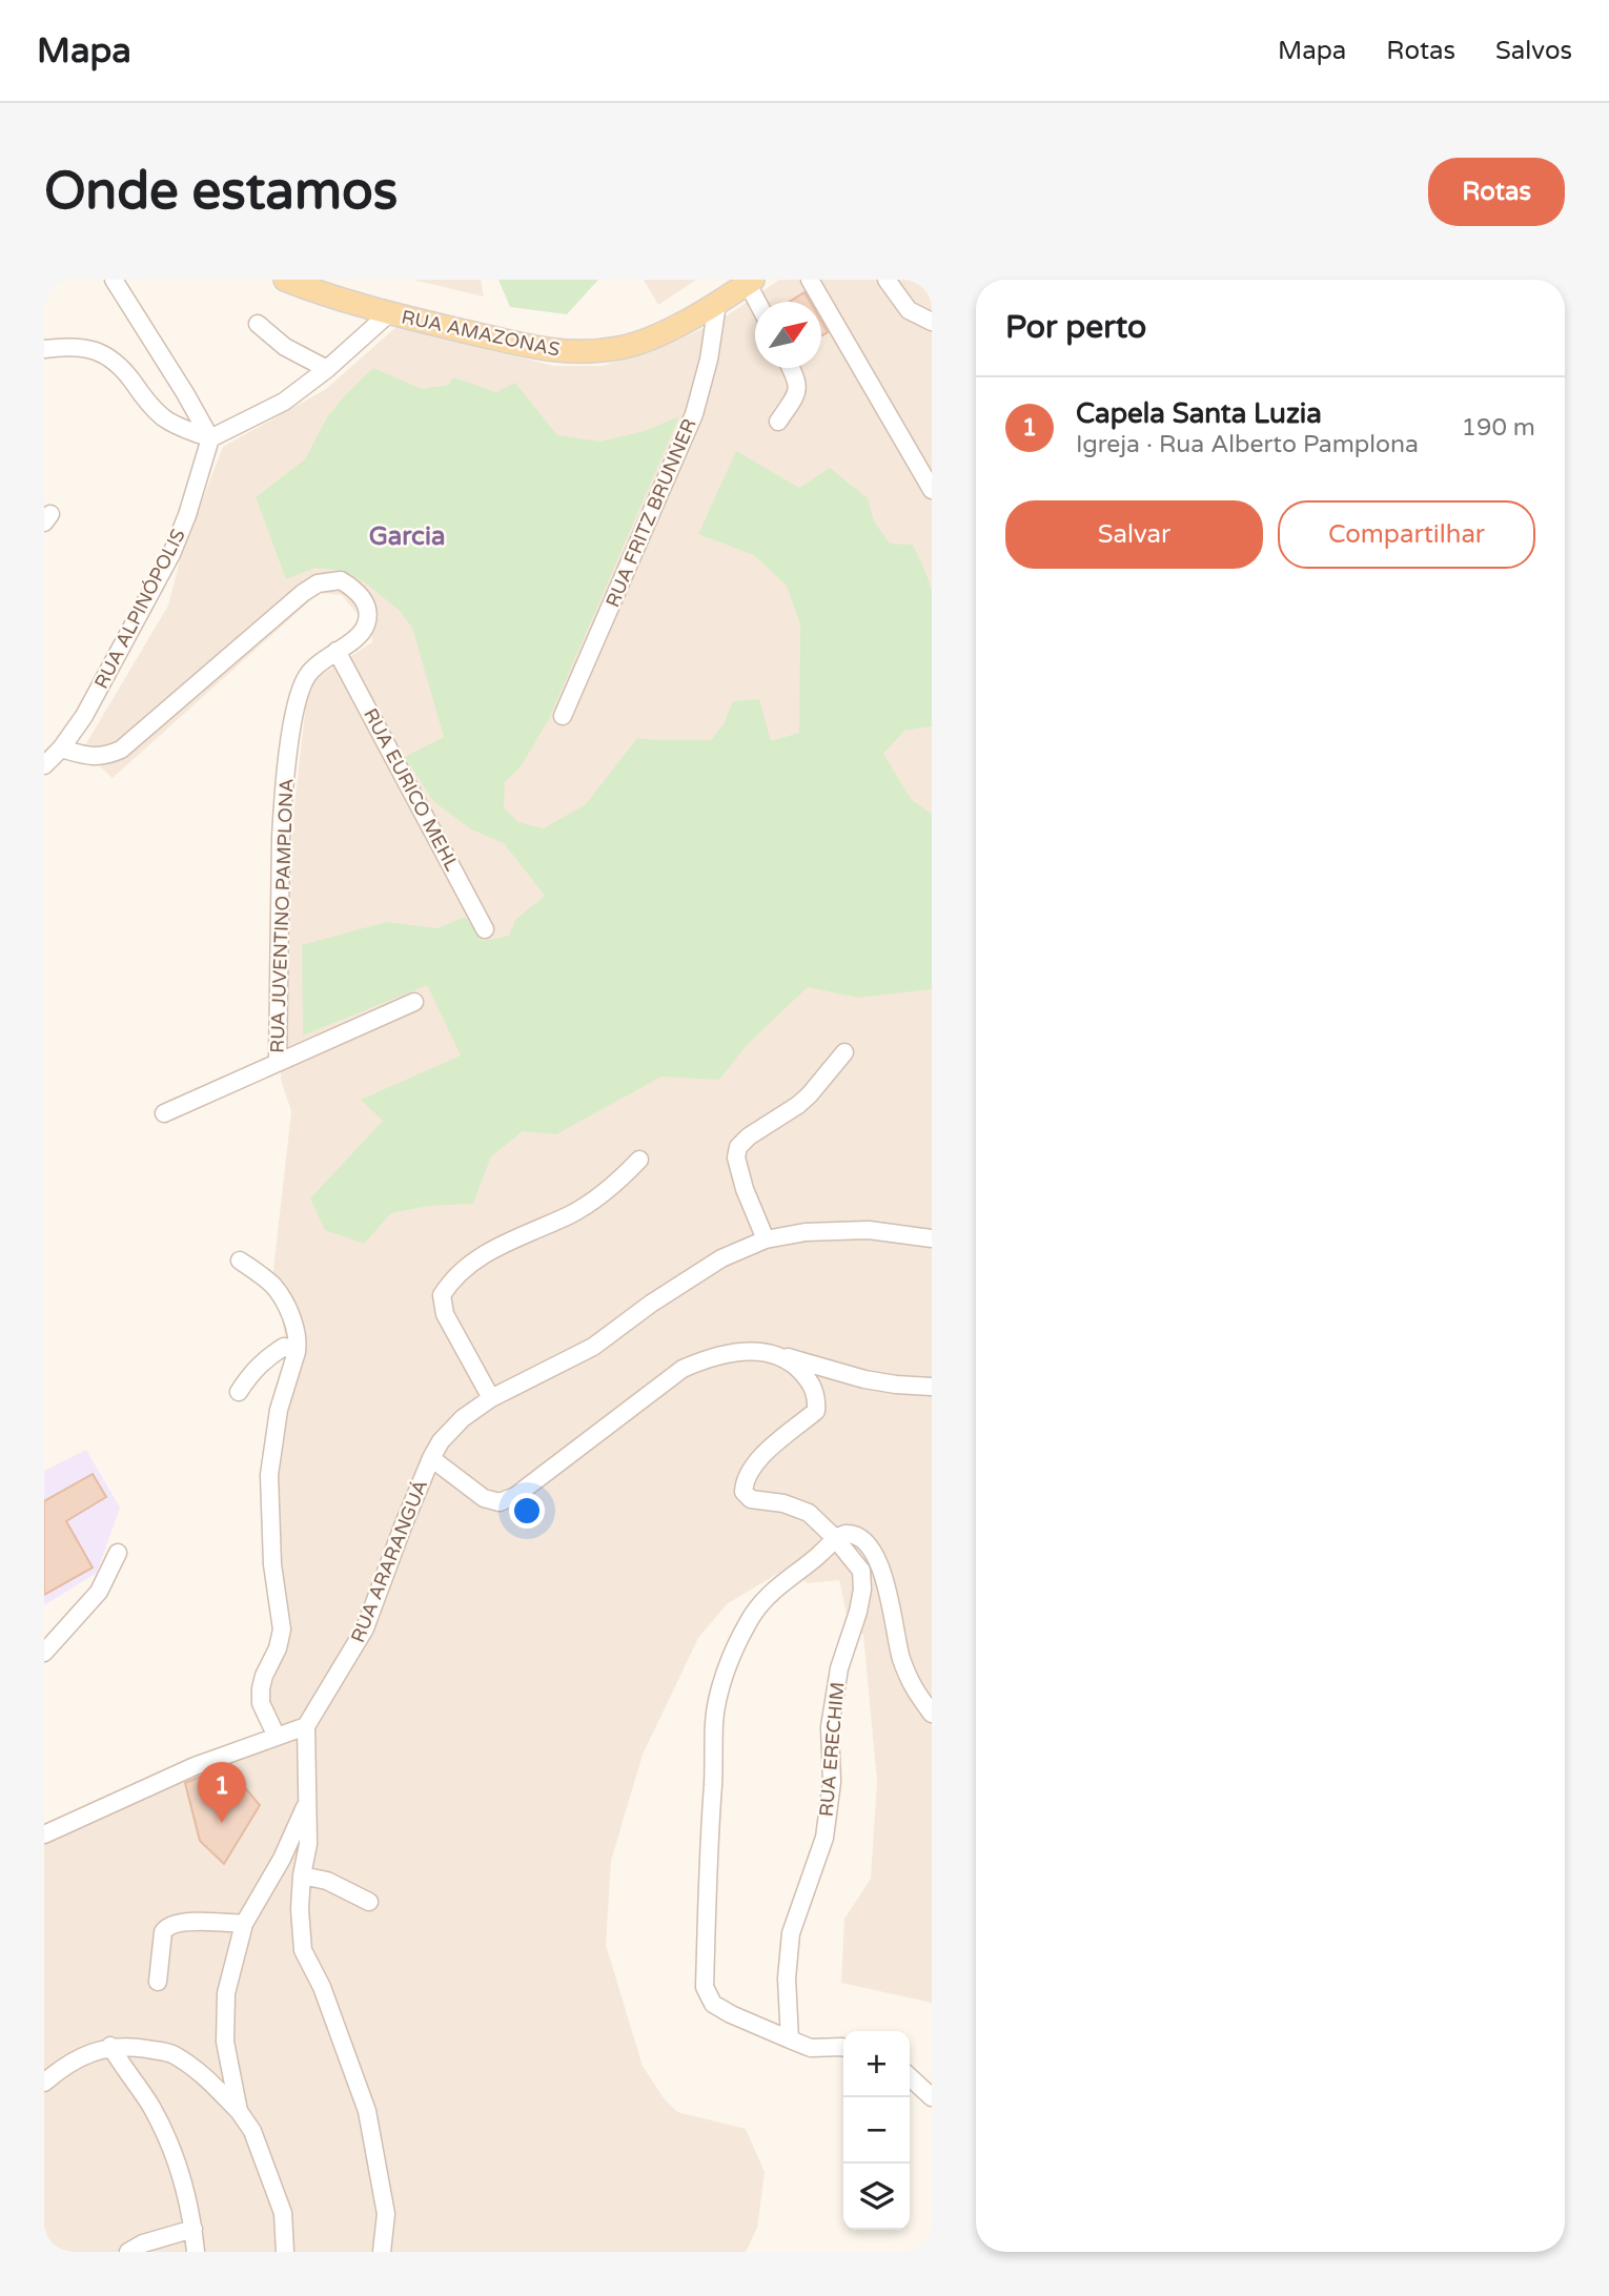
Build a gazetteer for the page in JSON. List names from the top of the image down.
{
  "streets": {
    "main road": ["RUA AMAZONAS"],
    "street": [
      "RUA FRITZ BRUNNER",
      "RUA ALPINÓPOLIS",
      "RUA EURICO MEHL",
      "RUA JUVENTINO PAMPLONA",
      "RUA ARARANGUÁ",
      "RUA ERECHIM"
    ]
  },
  "crossings": [
    ["RUA AMAZONAS", "RUA FRITZ BRUNNER"],
    ["RUA ALPINÓPOLIS", "RUA JUVENTINO PAMPLONA"],
    ["RUA EURICO MEHL", "RUA JUVENTINO PAMPLONA"]
  ],
  "districts": ["Garcia"],
  "north": "top right",
  "page": {
    "header": "Mapa",
    "nav": ["Mapa", "Rotas", "Salvos"],
    "buttons": [
      "Rotas",
      ["Salvar", "Compartilhar"]
    ],
    "title": "Onde estamos",
    "heading": "Por perto",
    "list": [
      {
        "mark": "1",
        "name": "Capela Santa Luzia",
        "note": "Igreja · Rua Alberto Pamplona",
        "value": "190 m"
      }
    ],
    "pins": "1",
    "map_buttons": ["+", "−"]
  }
}
